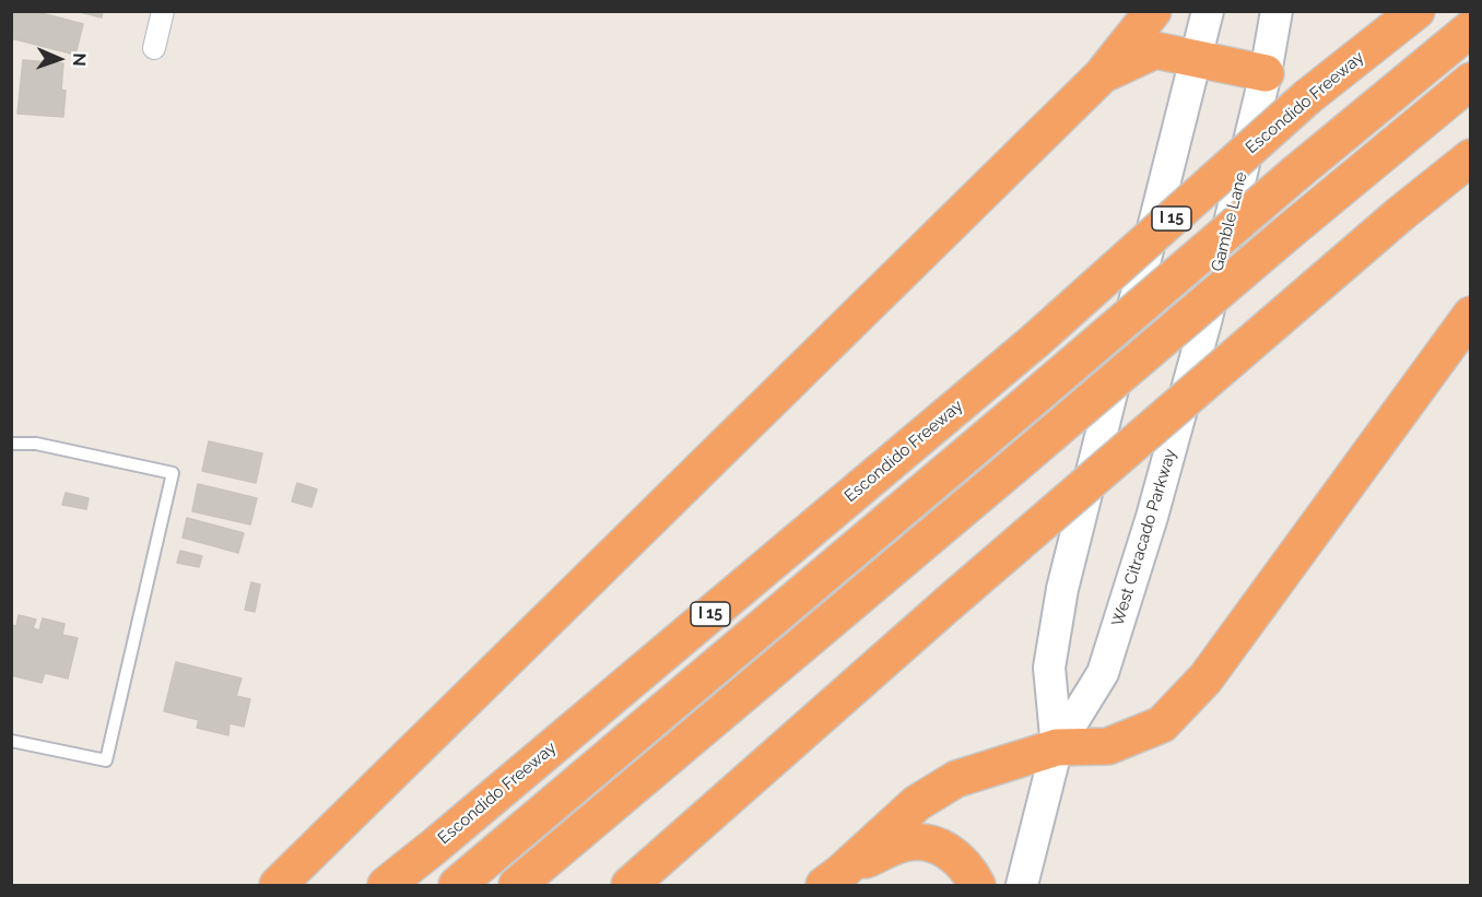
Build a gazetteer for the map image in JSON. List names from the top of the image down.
{
  "streets": {
    "highway": ["Escondido Freeway", "I 15"],
    "main road": ["Gamble Lane", "West Citracado Parkway"]
  },
  "crossings": [
    ["Gamble Lane", "West Citracado Parkway"]
  ],
  "north": "right"
}
